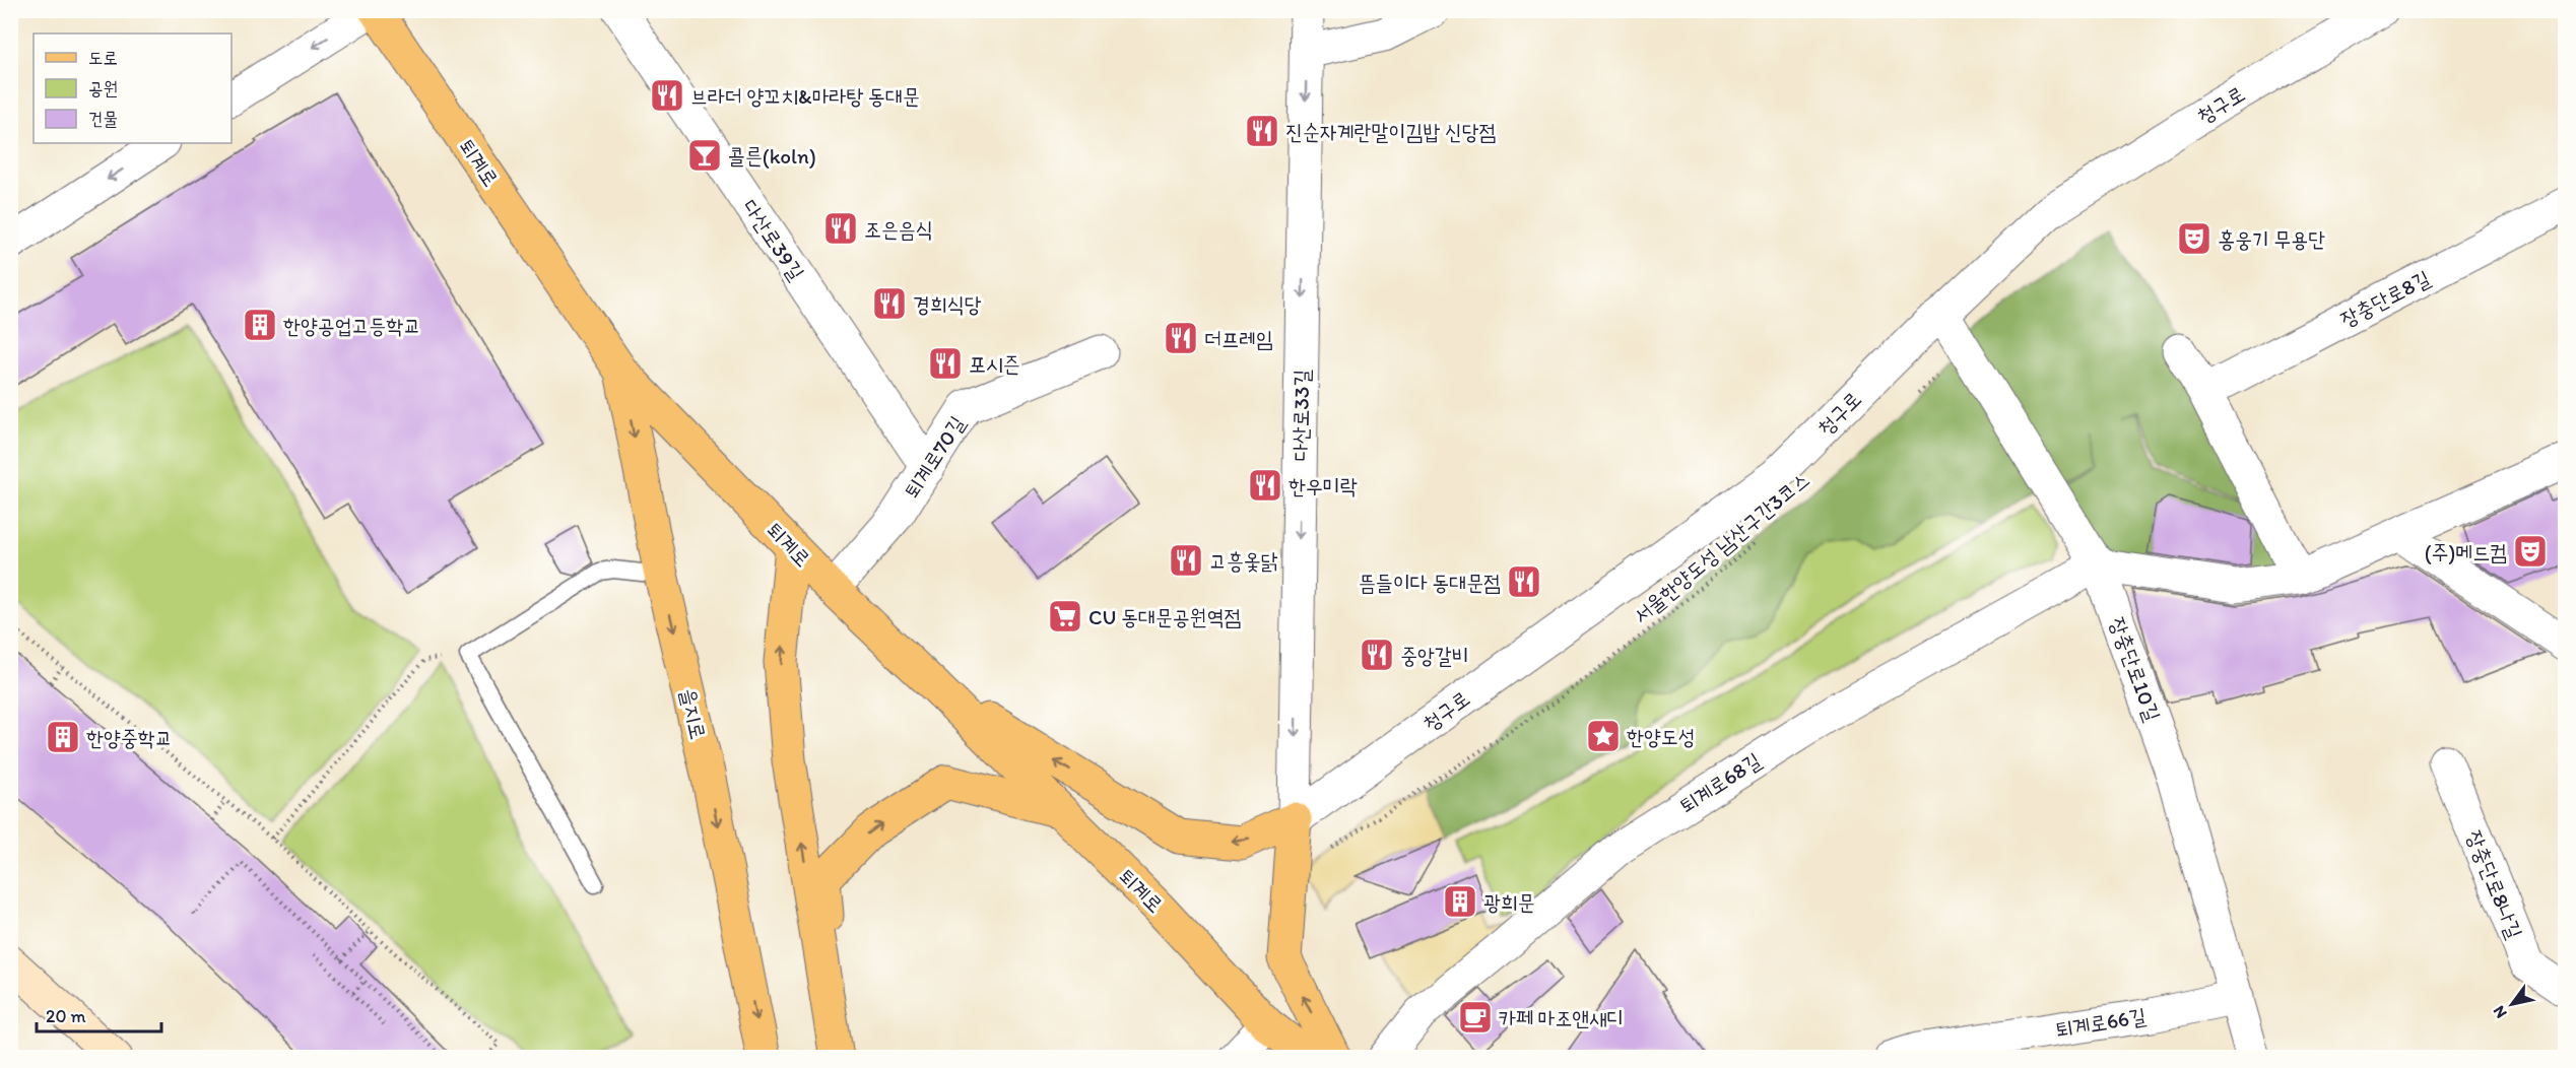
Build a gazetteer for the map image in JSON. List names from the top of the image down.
{
  "streets": {
    "main road": ["퇴계로", "을지로"],
    "street": [
      "청구로",
      "다산로39길",
      "장충단로8길",
      "다산로33길",
      "퇴계로70길",
      "장충단로10길",
      "퇴계로68길",
      "장충단로8나길",
      "퇴계로66길"
    ],
    "path": ["서울한양도성 남산구간3코스"]
  },
  "crossings": [
    ["청구로", "다산로33길"],
    ["청구로", "장충단로10길"],
    ["퇴계로", "퇴계로70길"],
    ["퇴계로", "을지로"],
    ["다산로39길", "퇴계로70길"],
    ["장충단로10길", "퇴계로68길"],
    ["장충단로10길", "퇴계로66길"]
  ],
  "one_way": ["다산로33길"],
  "places": {
    "restaurant": [
      "브라더 양꼬치&마라탕 동대문",
      "진순자계란말이김밥 신당점",
      "조은음식",
      "경희식당",
      "더프레임",
      "포시즌",
      "한우미락",
      "고흥옻닭",
      "뜸들이다 동대문점",
      "중앙갈비"
    ],
    "bar": ["콜른(koln)"],
    "theatre": ["홍웅기 무용단", "(주)메드컴"],
    "building": ["한양공업고등학교", "한양중학교", "광희문"],
    "supermarket": ["CU 동대문공원역점"],
    "place": ["한양도성"],
    "cafe": ["카페 마조앤새디"]
  },
  "legend": ["도로", "공원", "건물"],
  "scale_bar": "20 m",
  "north": "bottom left"
}
